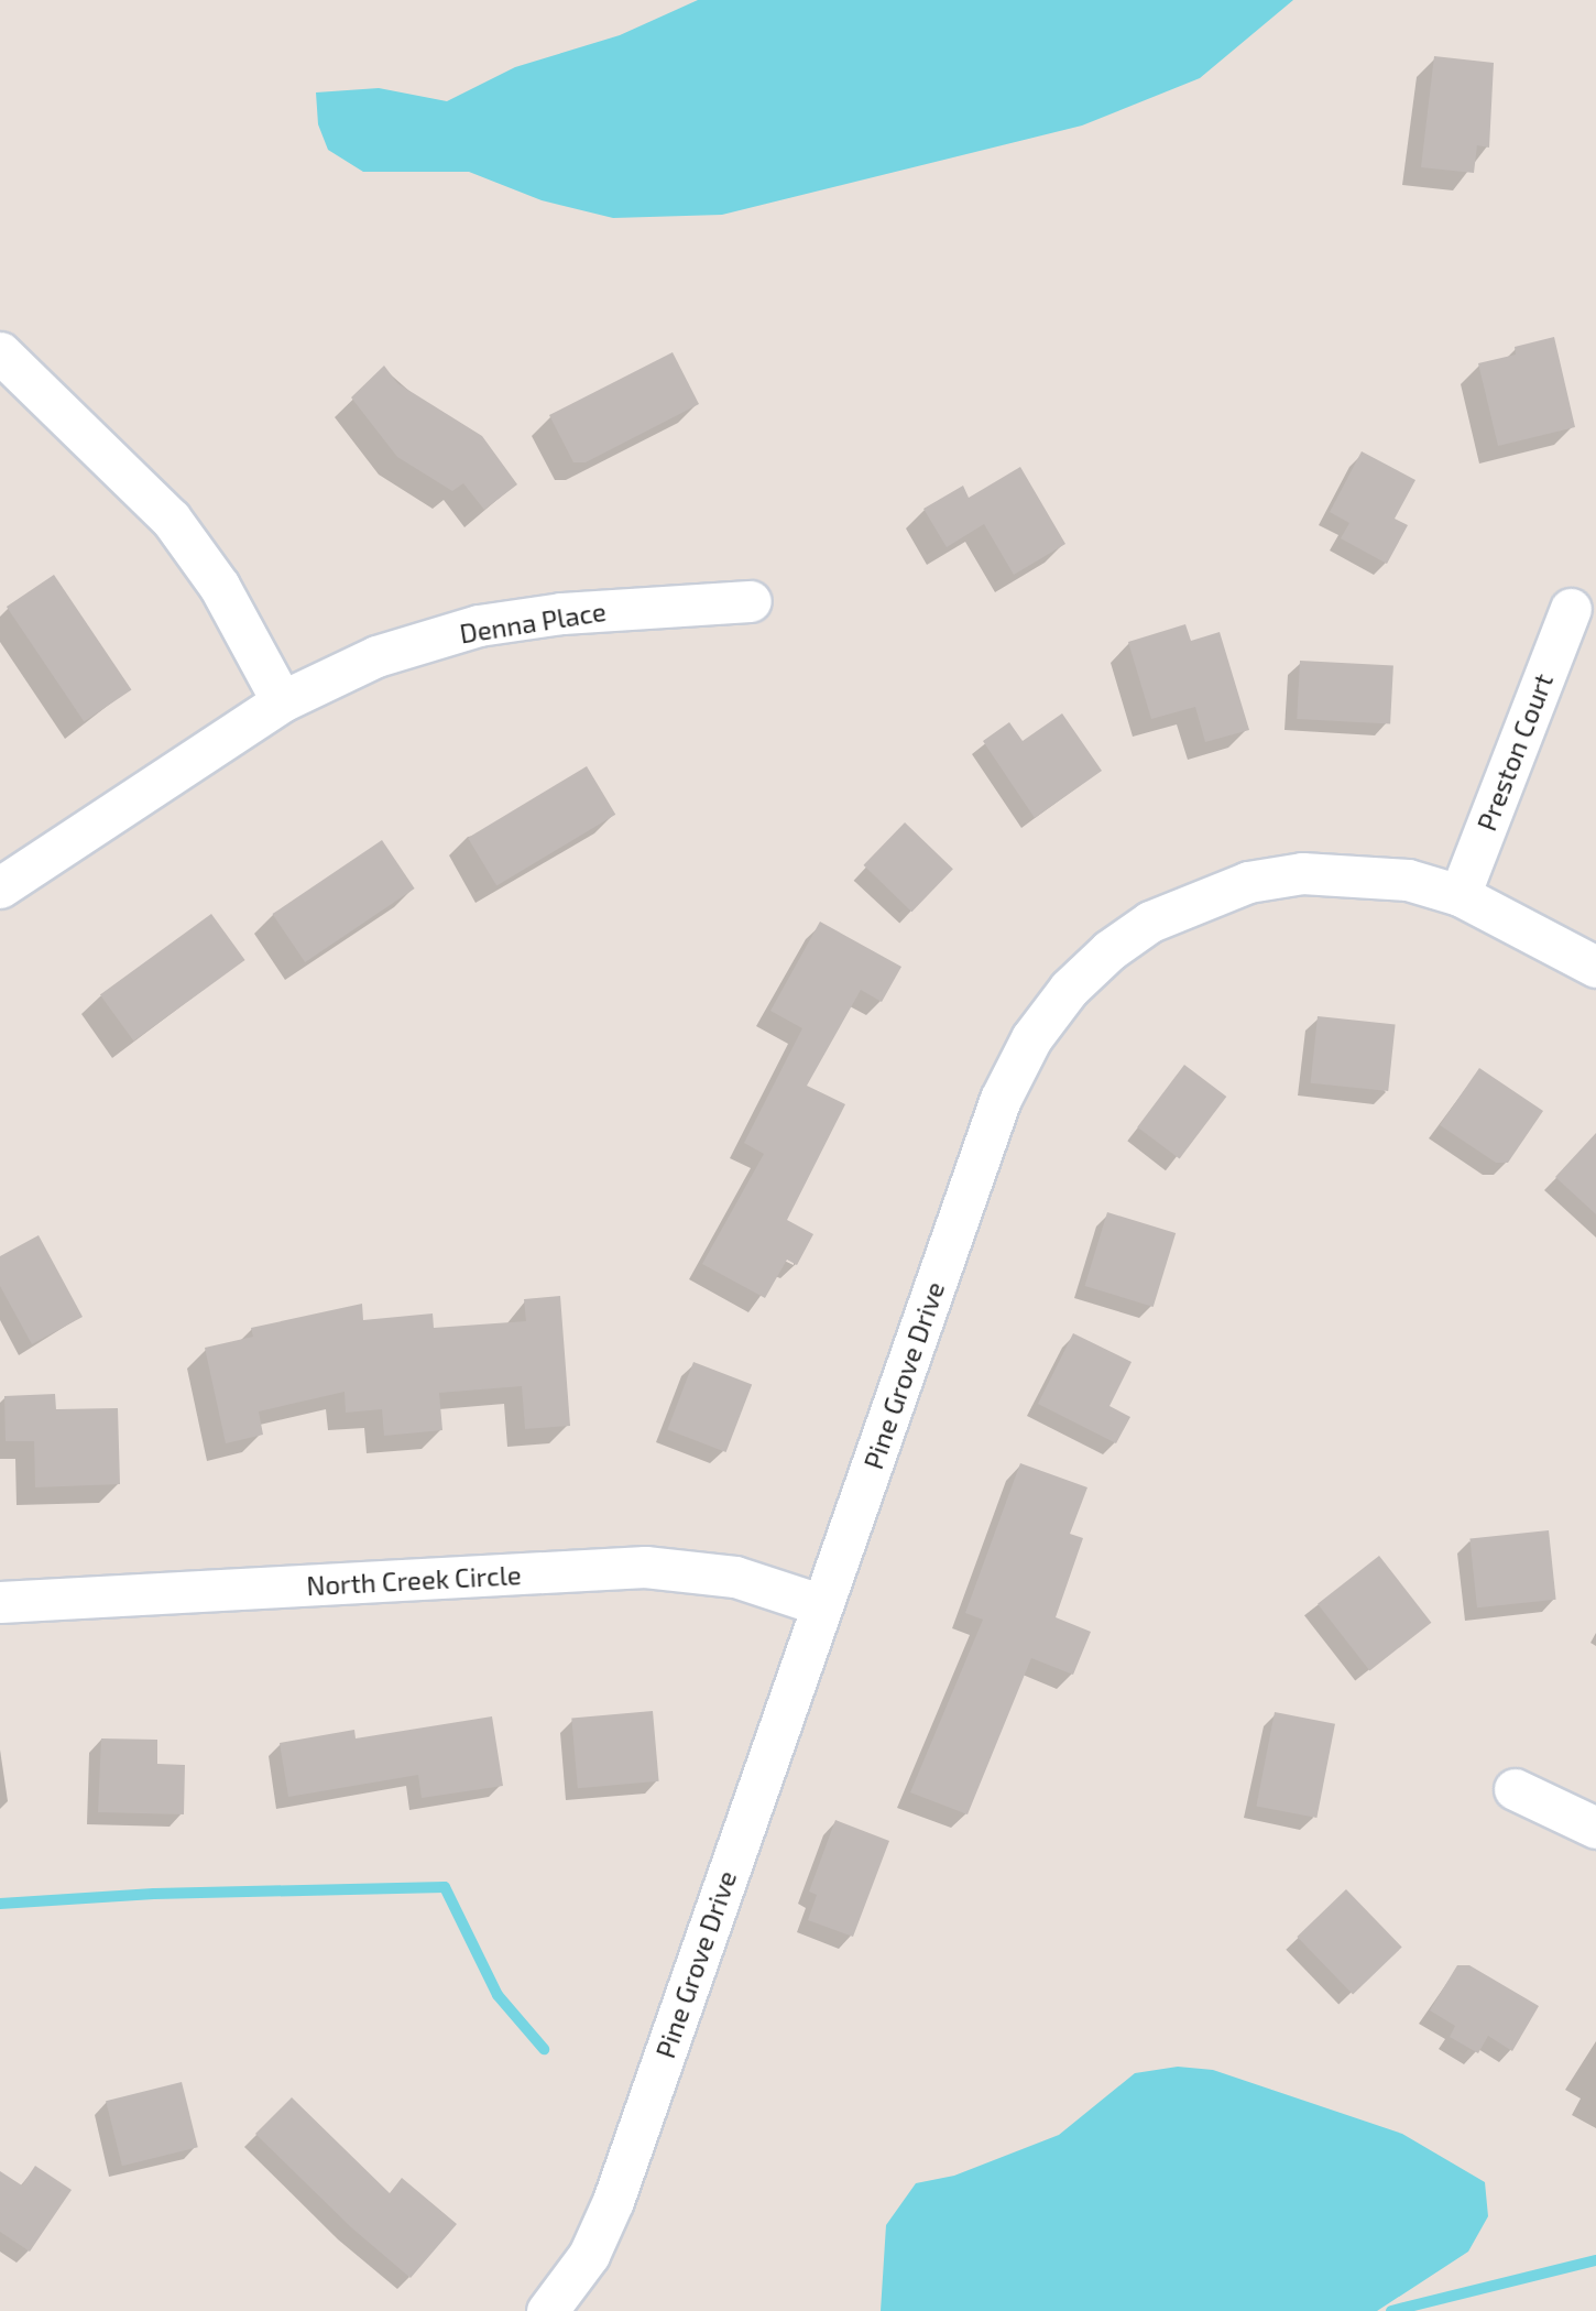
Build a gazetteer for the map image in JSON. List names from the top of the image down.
{
  "streets": {
    "street": [
      "Denna Place",
      "Preston Court",
      "Pine Grove Drive",
      "North Creek Circle"
    ]
  },
  "crossings": [
    ["Preston Court", "Pine Grove Drive"],
    ["Pine Grove Drive", "North Creek Circle"]
  ]
}
